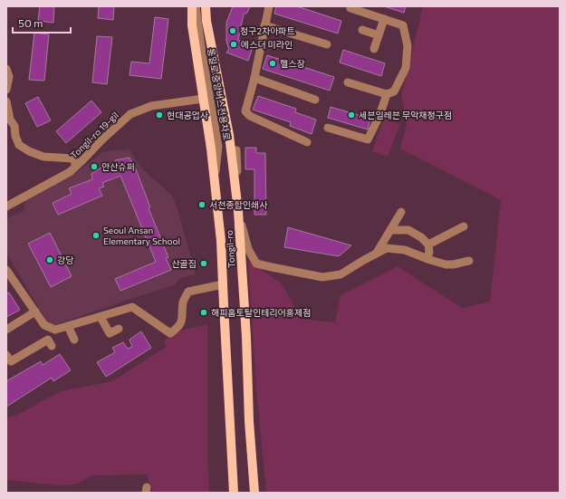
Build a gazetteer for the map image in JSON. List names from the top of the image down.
{
  "streets": {
    "main road": ["Tongil-ro"],
    "street": ["통일로 중앙버스전용차로", "Tongil-ro 19-gil"]
  },
  "crossings": [
    ["통일로 중앙버스전용차로", "Tongil-ro"],
    ["Tongil-ro 19-gil", "Tongil-ro"]
  ],
  "places": [
    "청구2차아파트",
    "에스더 미라인",
    "헬스장",
    "현대공업사",
    "세븐일레븐 무악재청구점",
    "안산슈퍼",
    "서천종합인쇄사",
    "Seoul Ansan Elementary School",
    "강당",
    "산골집",
    "해피홈토탈인테리어홍제점"
  ],
  "scale_bar": "50 m"
}
